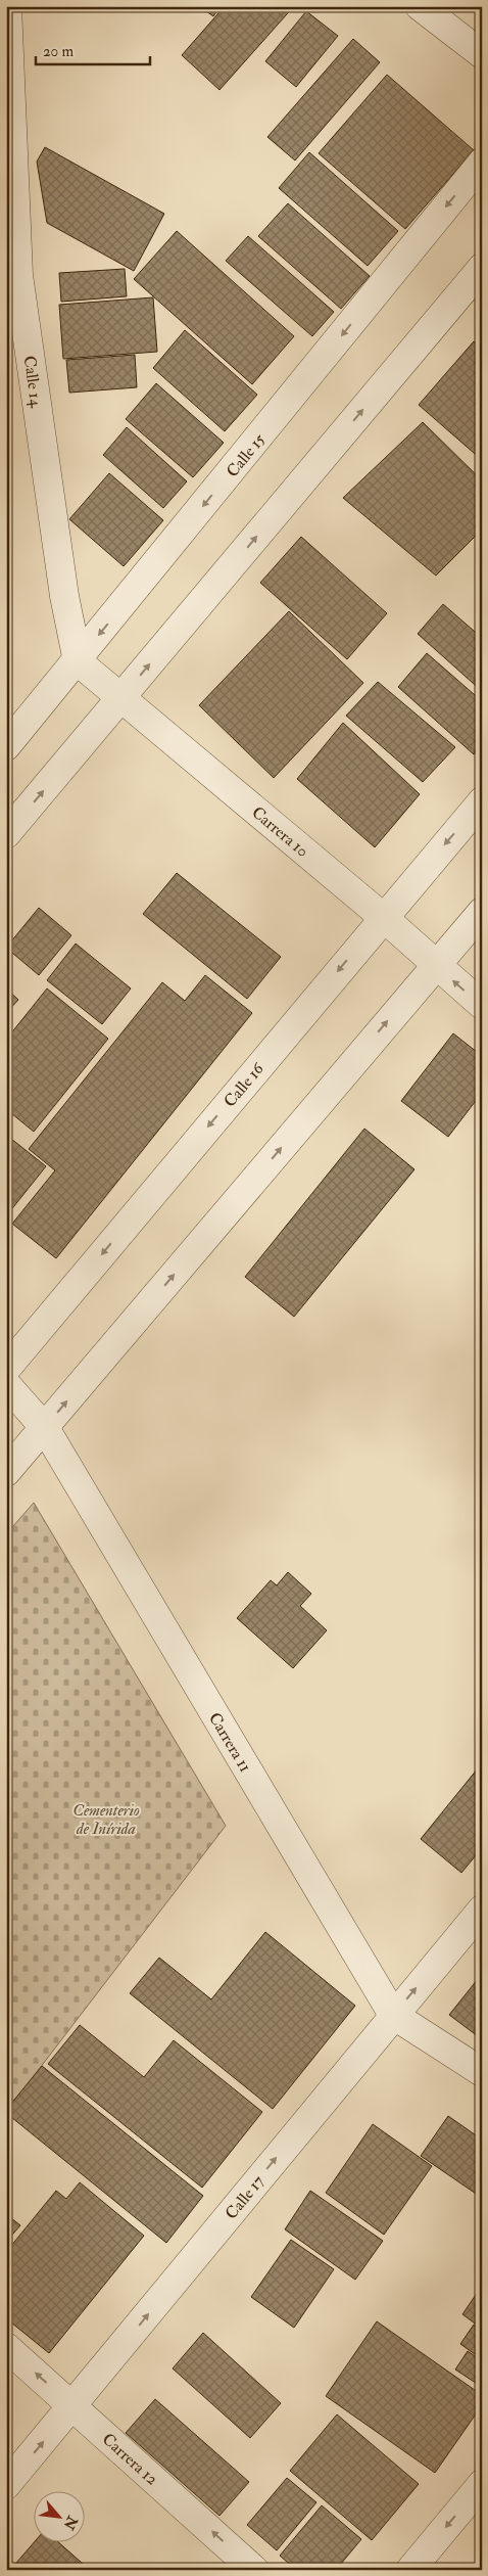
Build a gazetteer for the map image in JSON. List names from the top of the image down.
{
  "streets": {
    "street": [
      "Calle 14",
      "Calle 15",
      "Carrera 10",
      "Calle 16",
      "Carrera 11",
      "Calle 17",
      "Carrera 12"
    ]
  },
  "crossings": [
    ["Calle 14", "Calle 15"],
    ["Calle 14", "Carrera 10"],
    ["Calle 15", "Carrera 10"],
    ["Carrera 10", "Calle 16"],
    ["Carrera 11", "Calle 17"],
    ["Calle 17", "Carrera 12"]
  ],
  "one_way": ["Calle 17", "Carrera 12"],
  "parks": ["Cementerio de Inírida"],
  "scale_bar": "20 m",
  "north": "bottom right"
}
